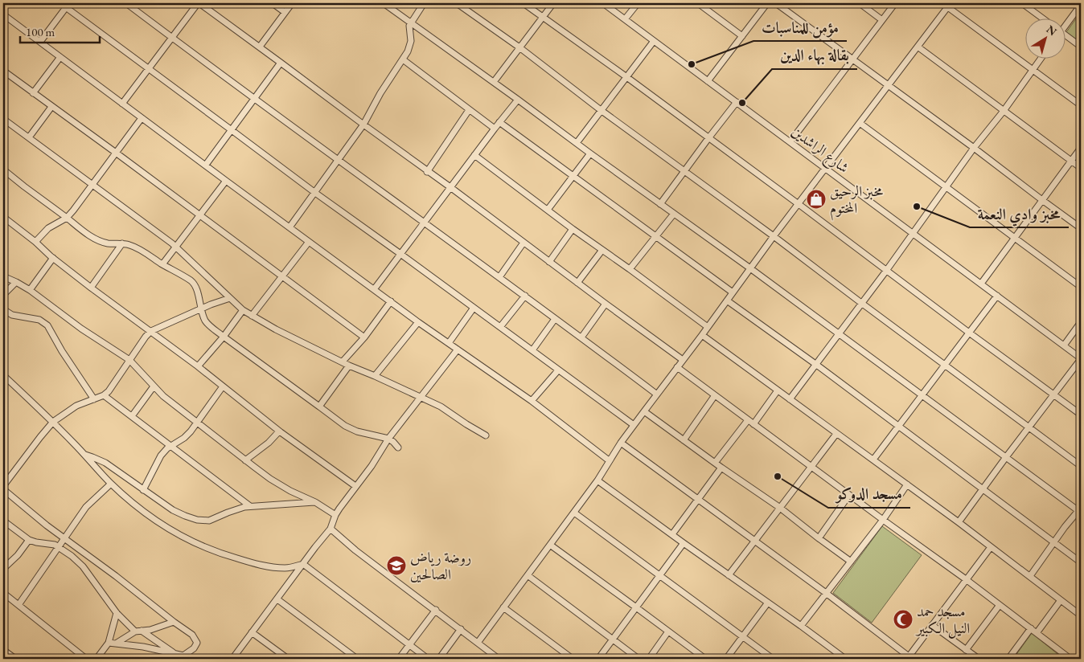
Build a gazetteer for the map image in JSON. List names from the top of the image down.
{
  "streets": {
    "street": ["شارع الراشدين"]
  },
  "places": {
    "other": [
      "مؤمن للمناسبات",
      "بقالة بهاء الدين",
      "مخبز وادي النعمة",
      "مسجد الدوكو"
    ],
    "shop": ["مخبز الرحيق المختوم"],
    "school or university": ["روضة رياض الصالحين"],
    "mosque": ["مسجد حمد النيل الكبير"]
  },
  "scale_bar": "100 m",
  "north": "top right"
}
